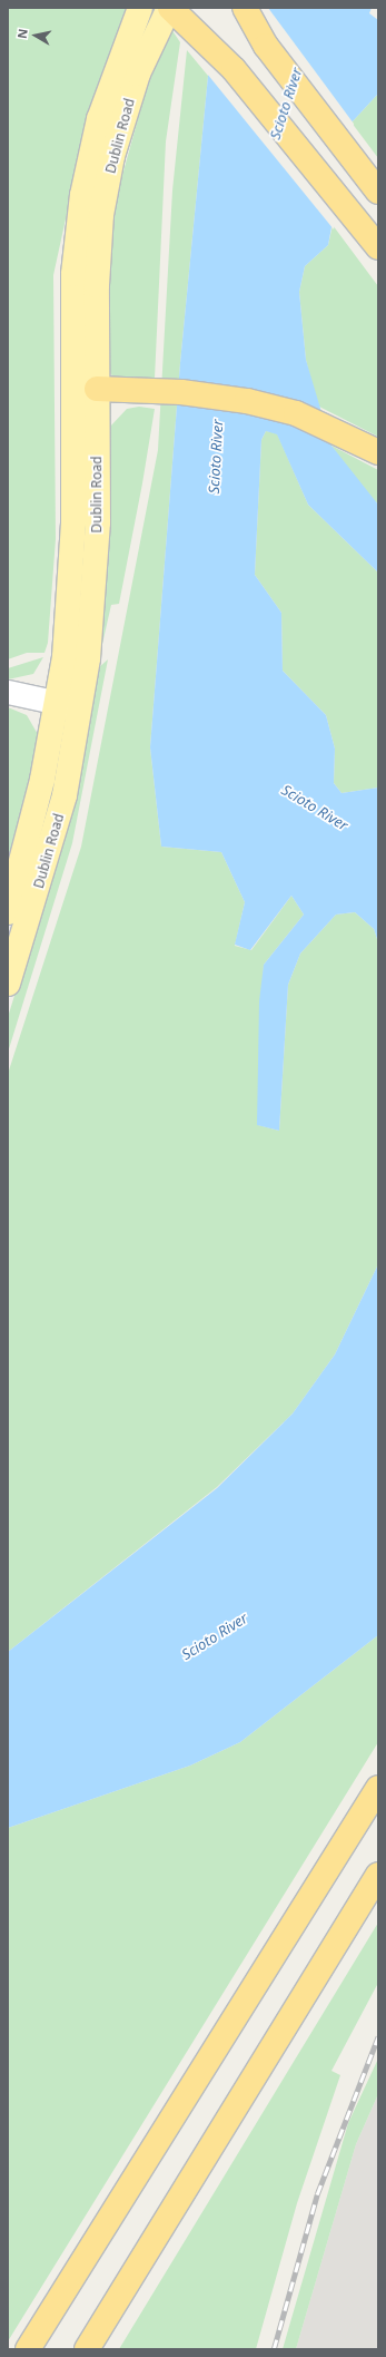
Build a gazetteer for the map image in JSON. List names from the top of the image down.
{
  "streets": {
    "main road": ["Dublin Road"]
  },
  "water": ["Scioto River"],
  "north": "left"
}
